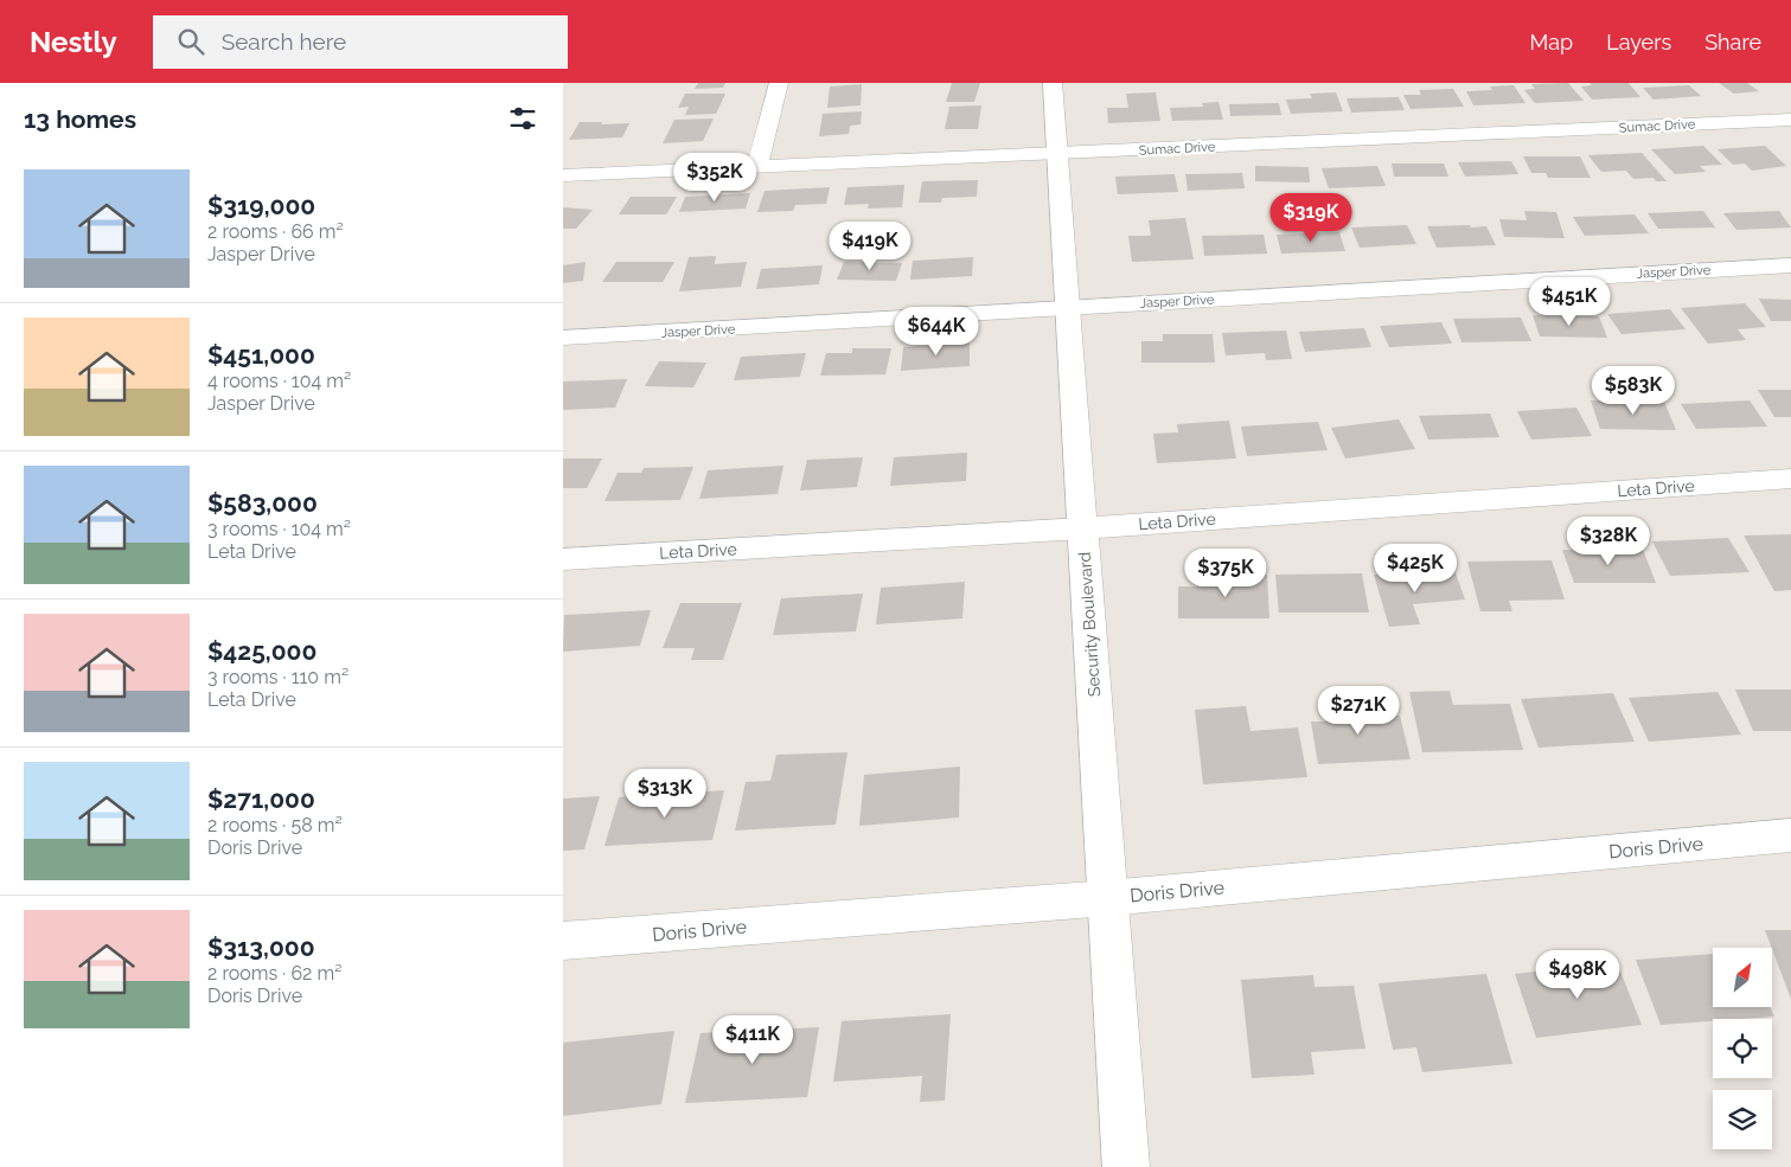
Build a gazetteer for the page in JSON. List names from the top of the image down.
{
  "streets": {
    "street": [
      "Sumac Drive",
      "Jasper Drive",
      "Leta Drive",
      "Security Boulevard",
      "Doris Drive"
    ]
  },
  "crossings": [
    ["Sumac Drive", "Security Boulevard"],
    ["Jasper Drive", "Security Boulevard"],
    ["Leta Drive", "Security Boulevard"],
    ["Security Boulevard", "Doris Drive"]
  ],
  "north": "top right",
  "page": {
    "header": "Nestly",
    "search": "Search here",
    "nav": ["Map", "Layers", "Share"],
    "heading": "13 homes",
    "price": [
      "$352K",
      "$319K",
      "$419K",
      "$451K",
      "$644K",
      "$583K",
      "$328K",
      "$425K",
      "$375K",
      "$271K",
      "$313K",
      "$498K",
      "$411K"
    ],
    "list": [
      {
        "name": "$319,000",
        "note": "2 rooms · 66 m² · Jasper Drive"
      },
      {
        "name": "$451,000",
        "note": "4 rooms · 104 m² · Jasper Drive"
      },
      {
        "name": "$583,000",
        "note": "3 rooms · 104 m² · Leta Drive"
      },
      {
        "name": "$425,000",
        "note": "3 rooms · 110 m² · Leta Drive"
      },
      {
        "name": "$271,000",
        "note": "2 rooms · 58 m² · Doris Drive"
      },
      {
        "name": "$313,000",
        "note": "2 rooms · 62 m² · Doris Drive"
      }
    ]
  }
}
